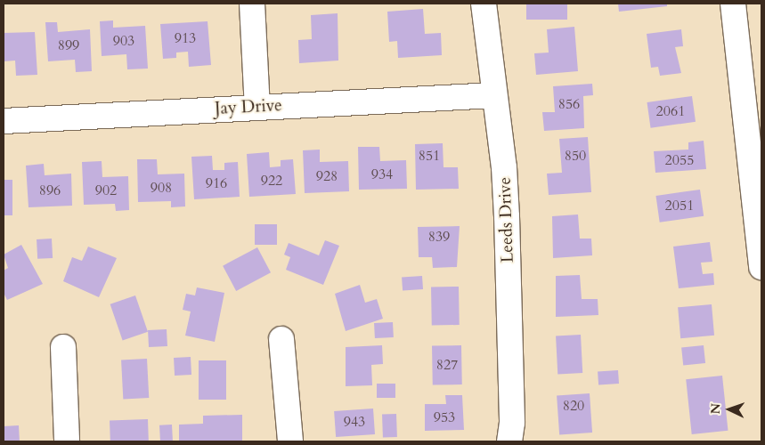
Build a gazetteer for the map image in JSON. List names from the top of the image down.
{
  "streets": {
    "street": ["Jay Drive", "Leeds Drive"]
  },
  "crossings": [
    ["Jay Drive", "Leeds Drive"]
  ],
  "house_numbers": [
    "913",
    "903",
    "899",
    "856",
    "2061",
    "851",
    "850",
    "2055",
    "934",
    "928",
    "922",
    "916",
    "908",
    "896",
    "902",
    "2051",
    "839",
    "827",
    "820",
    "953",
    "943"
  ],
  "north": "left"
}
